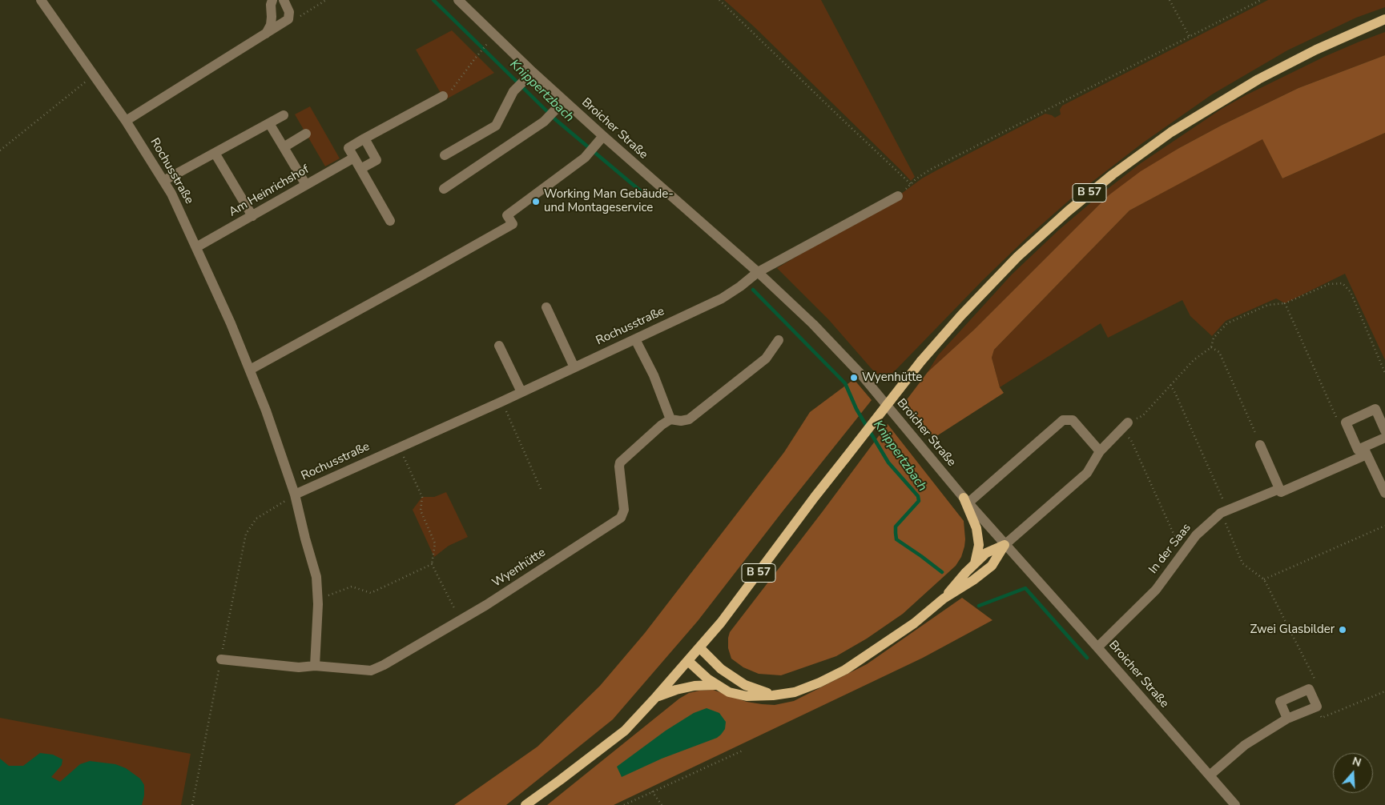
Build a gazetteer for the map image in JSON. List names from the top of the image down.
{
  "streets": {
    "main road": ["B 57"],
    "street": [
      "Broicher Straße",
      "Rochusstraße",
      "Am Heinrichshof",
      "In der Saas",
      "Wyenhütte"
    ]
  },
  "crossings": [
    ["Broicher Straße", "Rochusstraße"],
    ["Broicher Straße", "In der Saas"],
    ["Rochusstraße", "Am Heinrichshof"]
  ],
  "water": ["Knippertzbach"],
  "places": ["Working Man Gebäude- und Montageservice", "Wyenhütte", "Zwei Glasbilder"],
  "north": "top"
}
